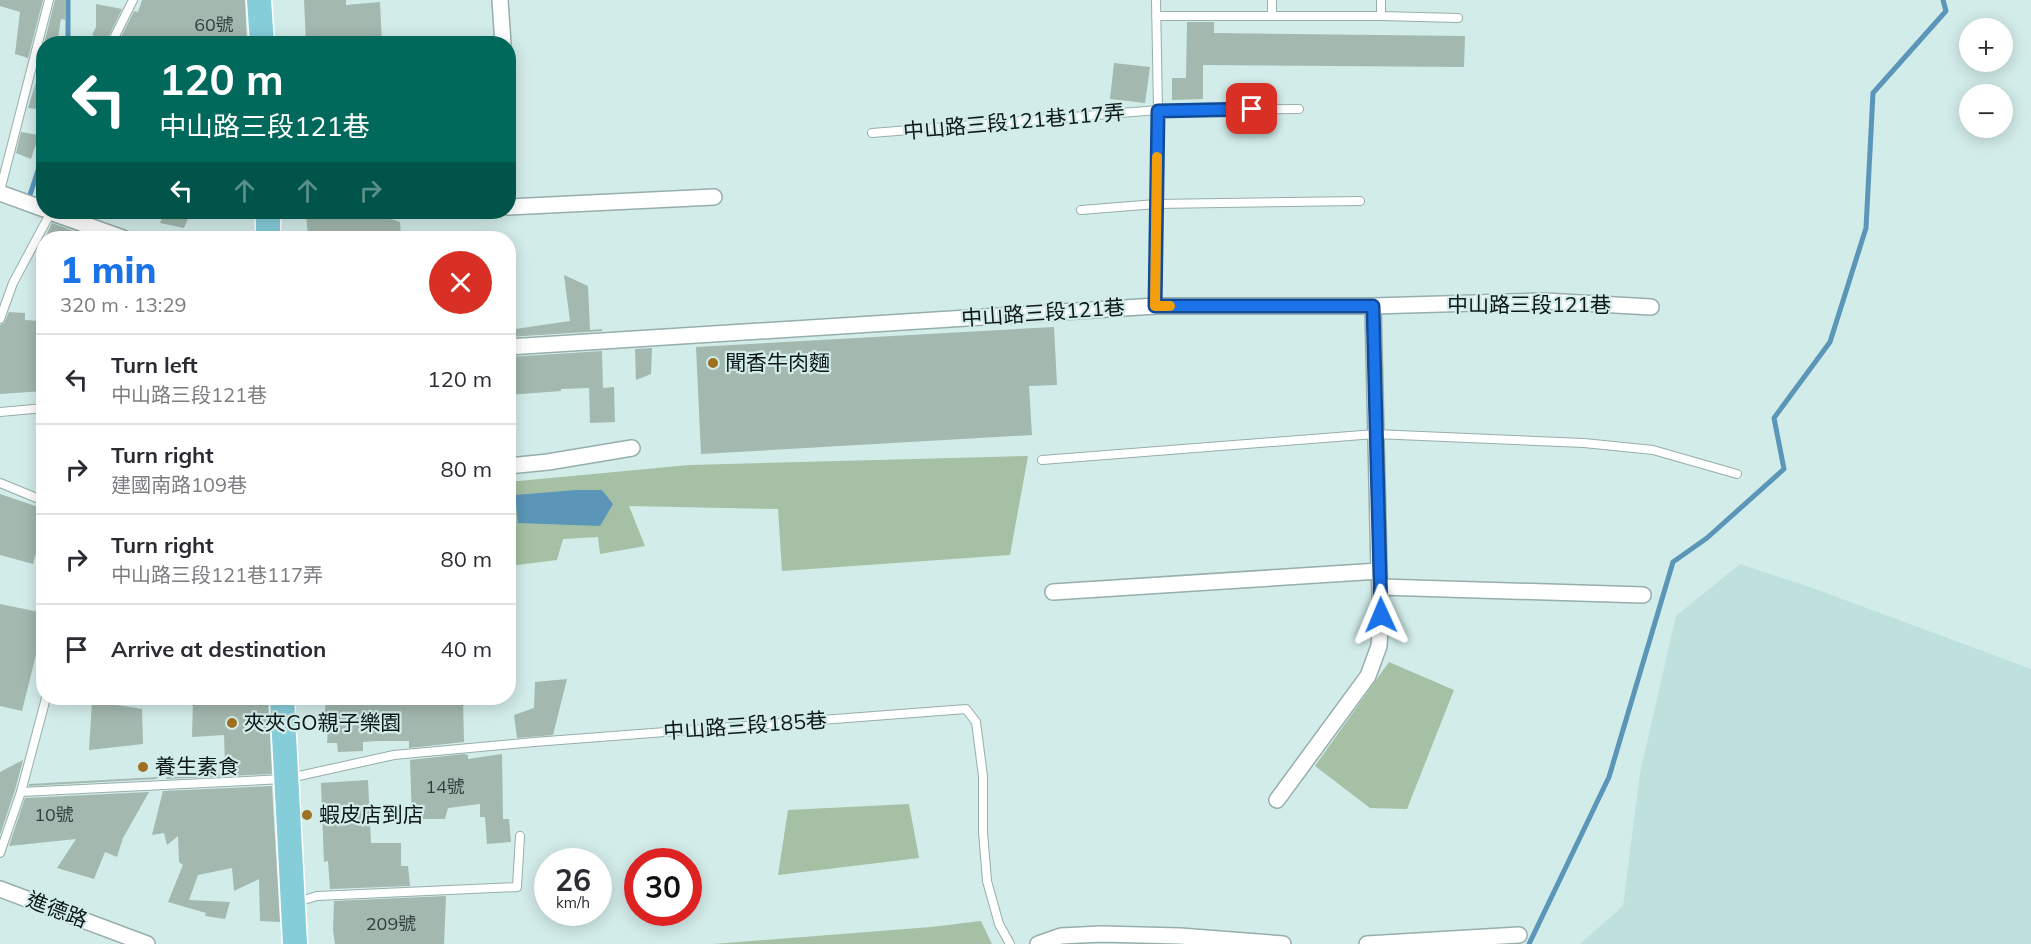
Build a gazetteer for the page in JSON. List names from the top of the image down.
{
  "streets": {
    "street": ["中山路三段121巷", "進德路"],
    "lane": ["中山路三段121巷117弄", "中山路三段185巷"]
  },
  "places": [
    "聞香牛肉麵",
    "夾夾GO親子樂園",
    "養生素食",
    "蝦皮店到店"
  ],
  "house_numbers": [
    "60號",
    "14號",
    "10號",
    "209號"
  ],
  "page": {
    "map_buttons": ["+", "−"],
    "turn": ["120 m", "中山路三段121巷"],
    "heading": ["1 min", "320 m · 13:29"],
    "list": [
      {
        "name": "Turn left",
        "note": "中山路三段121巷",
        "value": "120 m"
      },
      {
        "name": "Turn right",
        "note": "建國南路109巷",
        "value": "80 m"
      },
      {
        "name": "Turn right",
        "note": "中山路三段121巷117弄",
        "value": "80 m"
      },
      {
        "name": "Arrive at destination",
        "value": "40 m"
      }
    ],
    "speed": "26 km/h",
    "limit": "30"
  }
}
